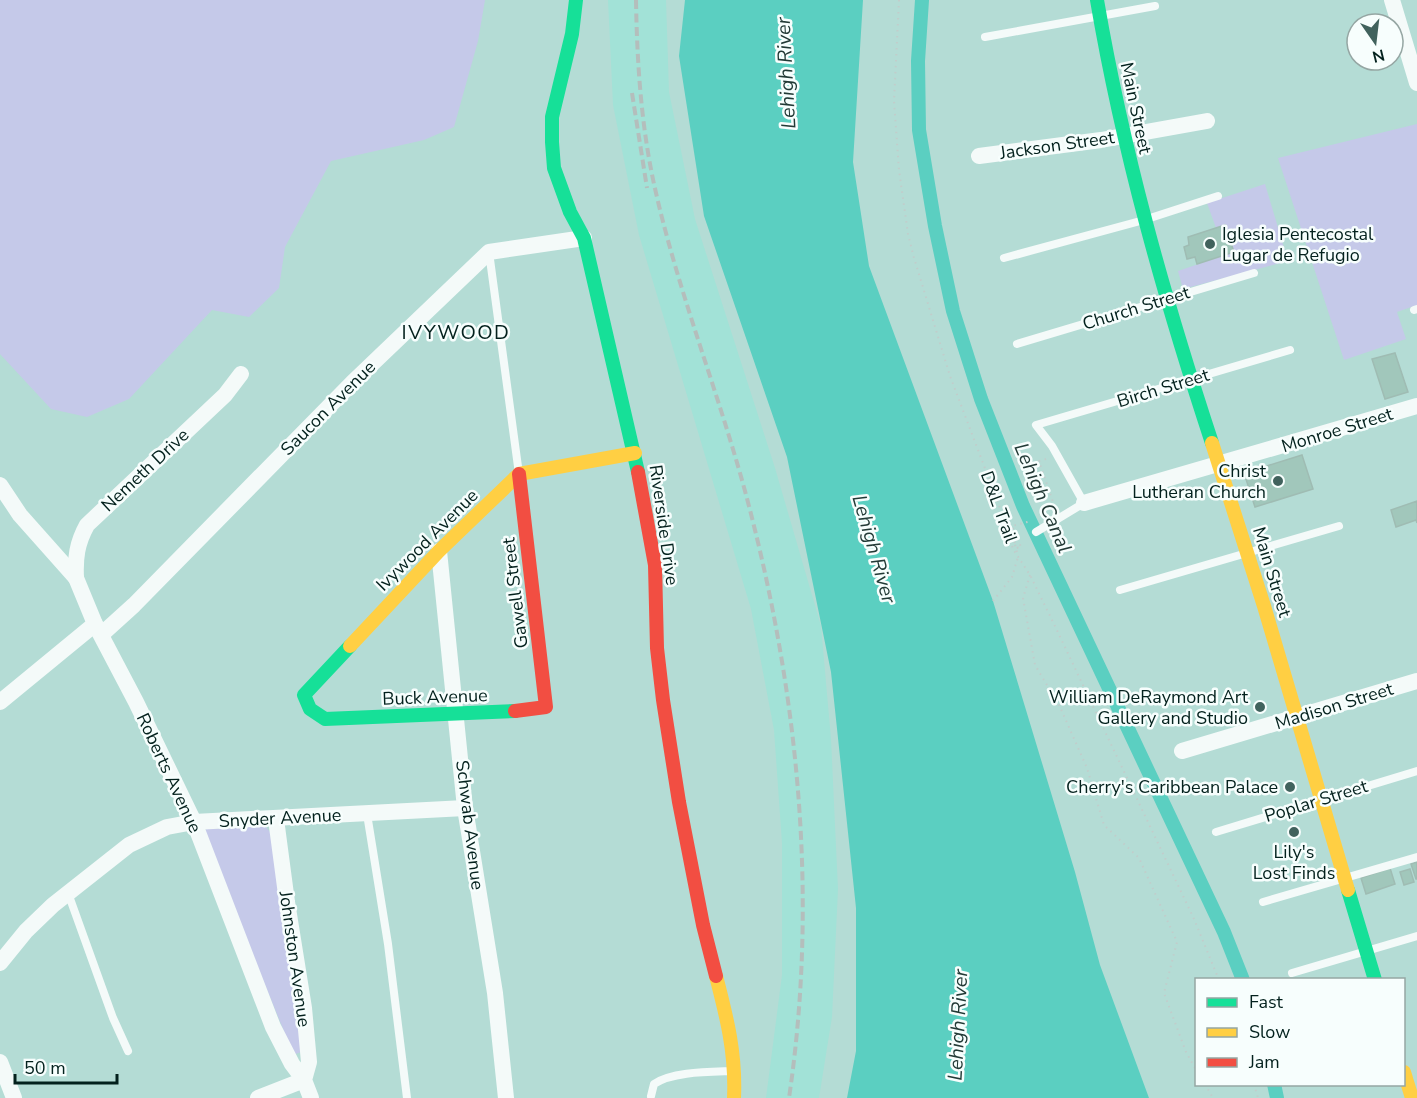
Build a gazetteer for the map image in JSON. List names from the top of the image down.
{
  "streets": {
    "street": [
      "Main Street",
      "Jackson Street",
      "Saucon Avenue",
      "Monroe Street",
      "Nemeth Drive",
      "Riverside Drive",
      "Ivywood Avenue",
      "Gawell Street",
      "Buck Avenue",
      "Madison Street",
      "Roberts Avenue",
      "Snyder Avenue",
      "Schwab Avenue",
      "Johnston Avenue"
    ],
    "lane": ["Church Street", "Birch Street", "Poplar Street"],
    "path": ["D&L Trail"]
  },
  "crossings": [
    ["Main Street", "Jackson Street"],
    ["Main Street", "Church Street"],
    ["Main Street", "Birch Street"],
    ["Main Street", "Monroe Street"],
    ["Main Street", "Madison Street"],
    ["Main Street", "Poplar Street"],
    ["Saucon Avenue", "Roberts Avenue"],
    ["Nemeth Drive", "Roberts Avenue"],
    ["Ivywood Avenue", "Gawell Street"],
    ["Ivywood Avenue", "Buck Avenue"],
    ["Ivywood Avenue", "Schwab Avenue"],
    ["Gawell Street", "Buck Avenue"],
    ["Buck Avenue", "Schwab Avenue"],
    ["Roberts Avenue", "Snyder Avenue"],
    ["Roberts Avenue", "Johnston Avenue"],
    ["Snyder Avenue", "Schwab Avenue"],
    ["Snyder Avenue", "Johnston Avenue"]
  ],
  "districts": ["IVYWOOD"],
  "water": ["Lehigh River", "Lehigh Canal"],
  "places": [
    "Iglesia Pentecostal Lugar de Refugio",
    "Christ Lutheran Church",
    "William DeRaymond Art Gallery and Studio",
    "Cherry's Caribbean Palace",
    "Lily's Lost Finds"
  ],
  "legend": ["Fast", "Slow", "Jam"],
  "scale_bar": "50 m",
  "north": "bottom"
}
